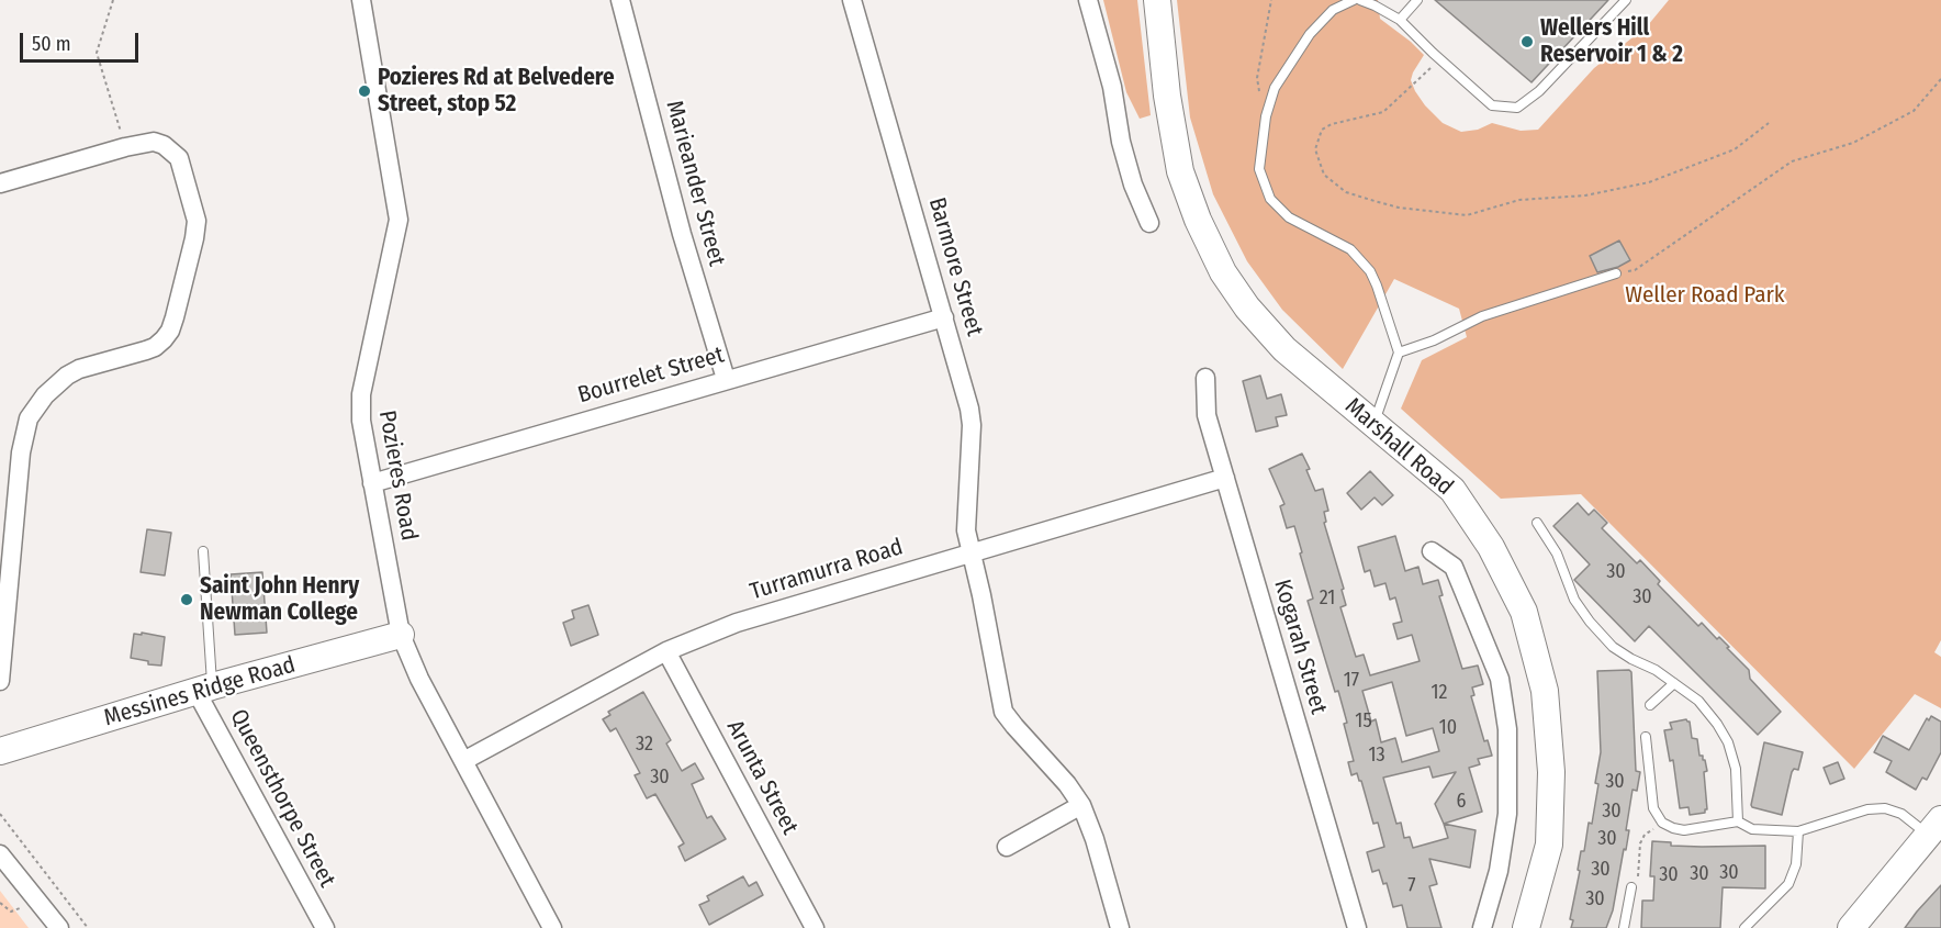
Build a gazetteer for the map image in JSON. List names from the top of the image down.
{
  "streets": {
    "main road": ["Marshall Road", "Messines Ridge Road"],
    "street": [
      "Marieander Street",
      "Barmore Street",
      "Bourrelet Street",
      "Pozieres Road",
      "Turramurra Road",
      "Kogarah Street",
      "Arunta Street",
      "Queensthorpe Street"
    ]
  },
  "crossings": [
    ["Marieander Street", "Bourrelet Street"],
    ["Barmore Street", "Bourrelet Street"],
    ["Barmore Street", "Turramurra Road"],
    ["Bourrelet Street", "Pozieres Road"],
    ["Pozieres Road", "Turramurra Road"],
    ["Pozieres Road", "Messines Ridge Road"],
    ["Turramurra Road", "Kogarah Street"],
    ["Turramurra Road", "Arunta Street"],
    ["Messines Ridge Road", "Queensthorpe Street"]
  ],
  "parks": ["Weller Road Park"],
  "places": ["Wellers Hill Reservoir 1 & 2", "Pozieres Rd at Belvedere Street, stop 52", "Saint John Henry Newman College"],
  "house_numbers": [
    "30",
    "30",
    "21",
    "17",
    "12",
    "15",
    "10",
    "32",
    "13",
    "30",
    "30",
    "6",
    "30",
    "30",
    "30",
    "30",
    "30",
    "30",
    "7",
    "30"
  ],
  "scale_bar": "50 m"
}
